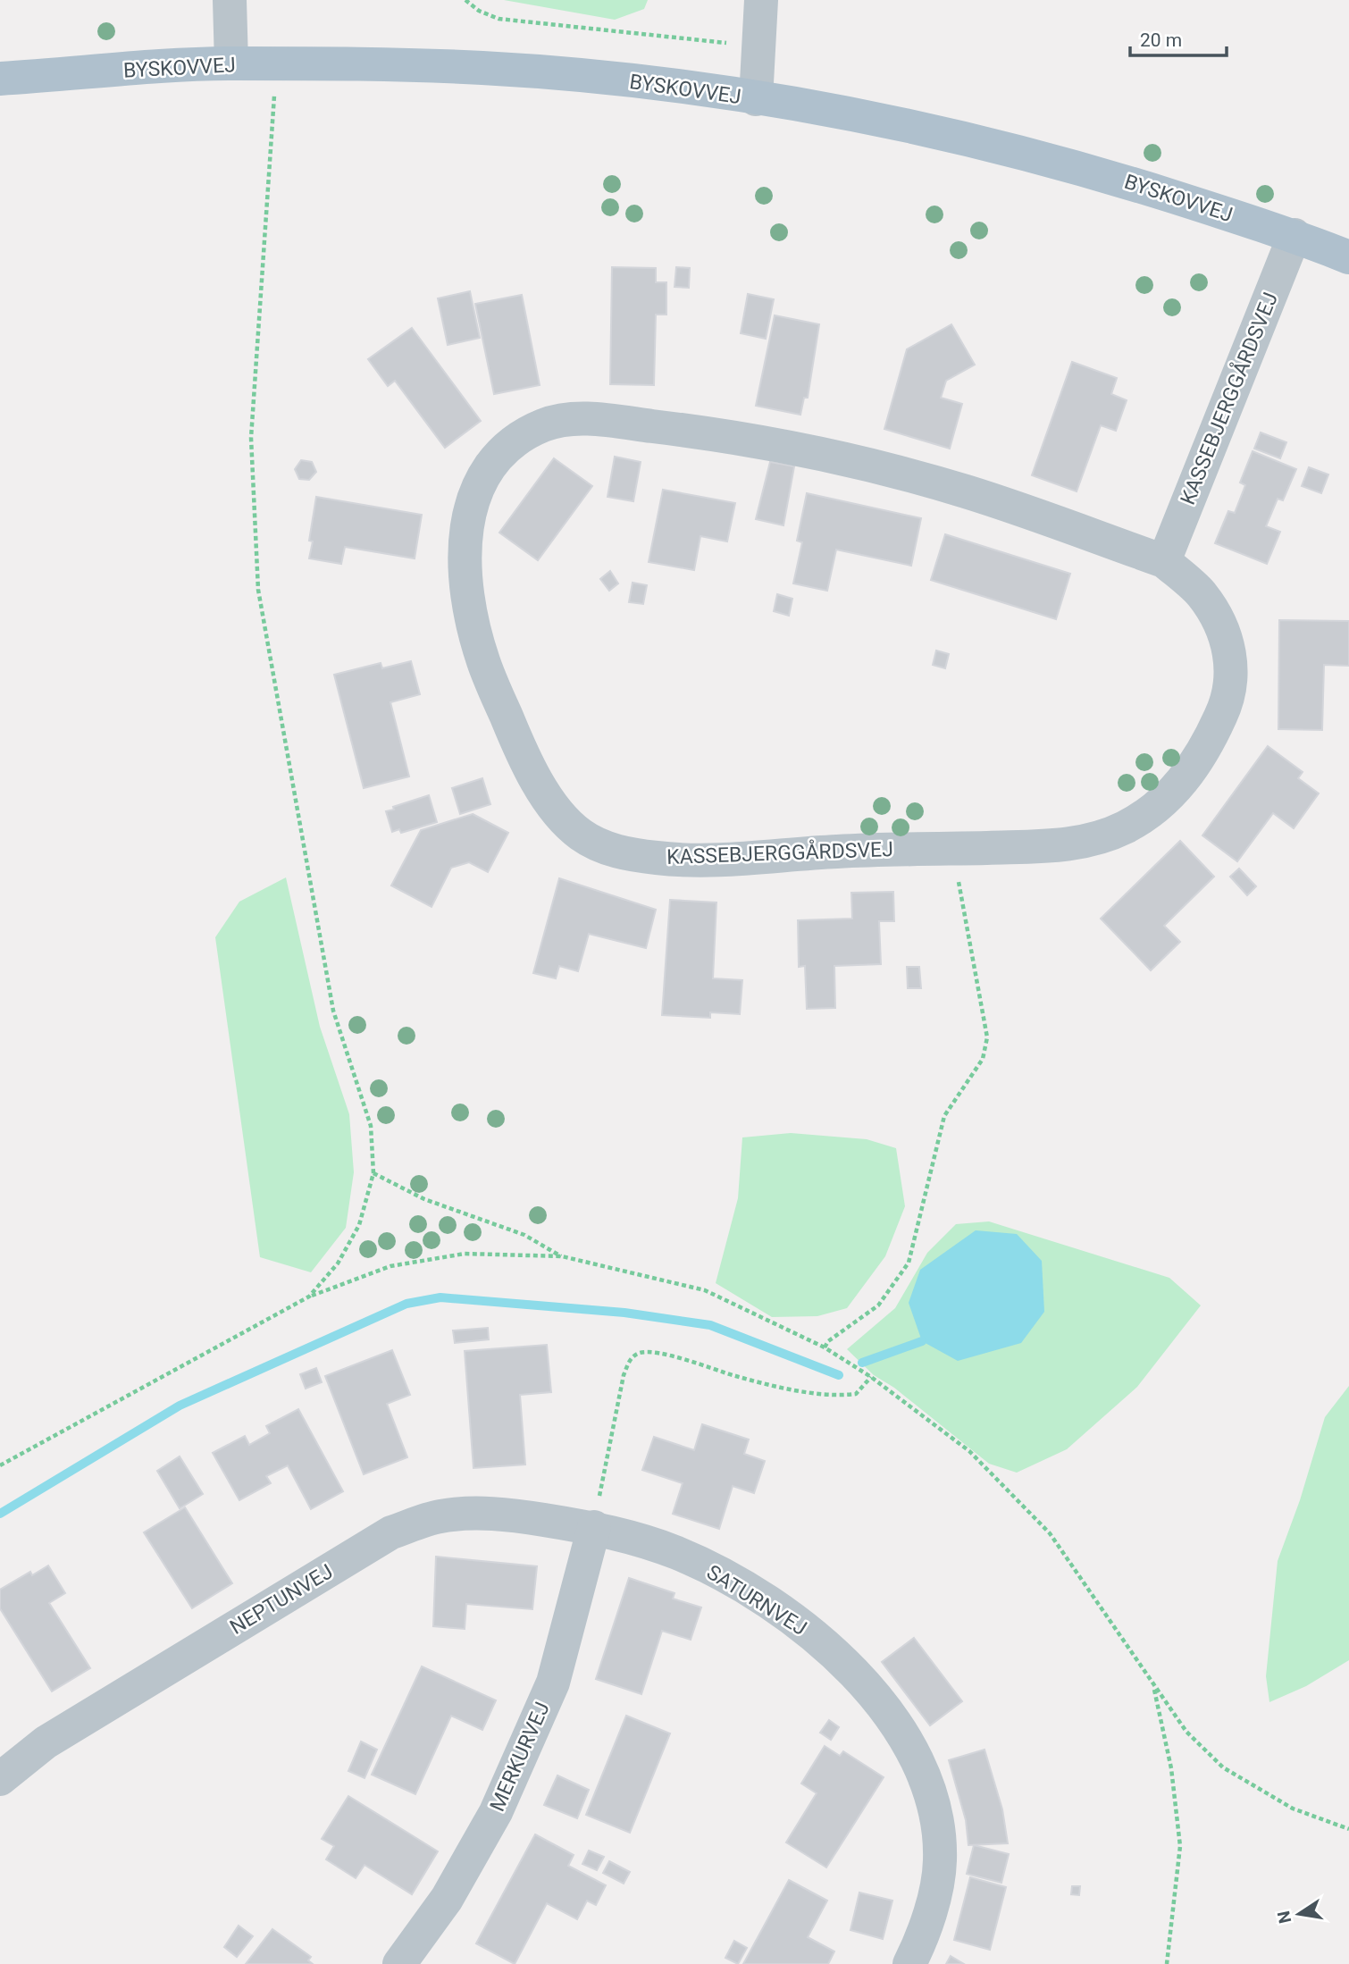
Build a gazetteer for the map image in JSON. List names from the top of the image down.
{
  "streets": {
    "main road": ["BYSKOVVEJ"],
    "street": [
      "KASSEBJERGGÅRDSVEJ",
      "NEPTUNVEJ",
      "SATURNVEJ",
      "MERKURVEJ"
    ]
  },
  "crossings": [
    ["BYSKOVVEJ", "KASSEBJERGGÅRDSVEJ"],
    ["NEPTUNVEJ", "SATURNVEJ"],
    ["NEPTUNVEJ", "MERKURVEJ"],
    ["SATURNVEJ", "MERKURVEJ"]
  ],
  "scale_bar": "20 m",
  "north": "left"
}
